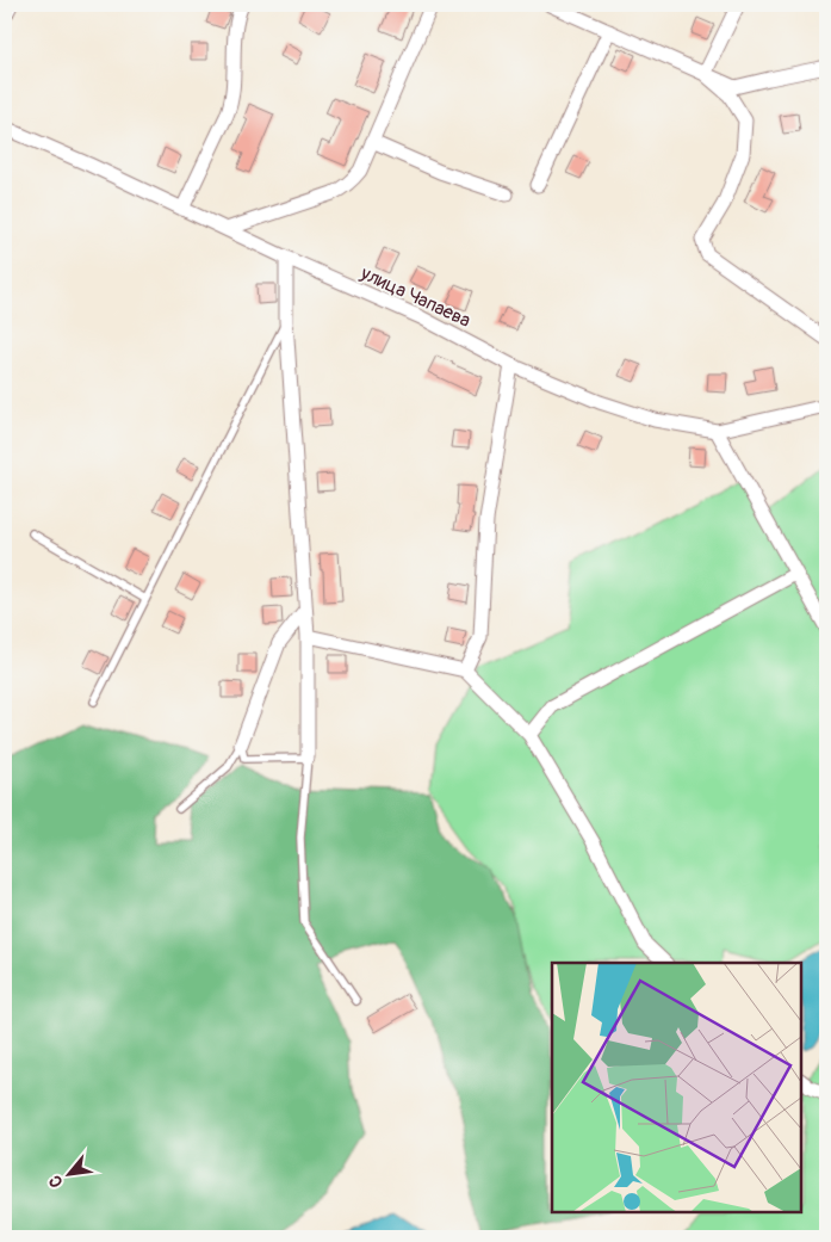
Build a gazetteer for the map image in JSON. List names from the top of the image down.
{
  "streets": {
    "street": ["улица Чапаева"]
  },
  "north": "bottom left"
}
